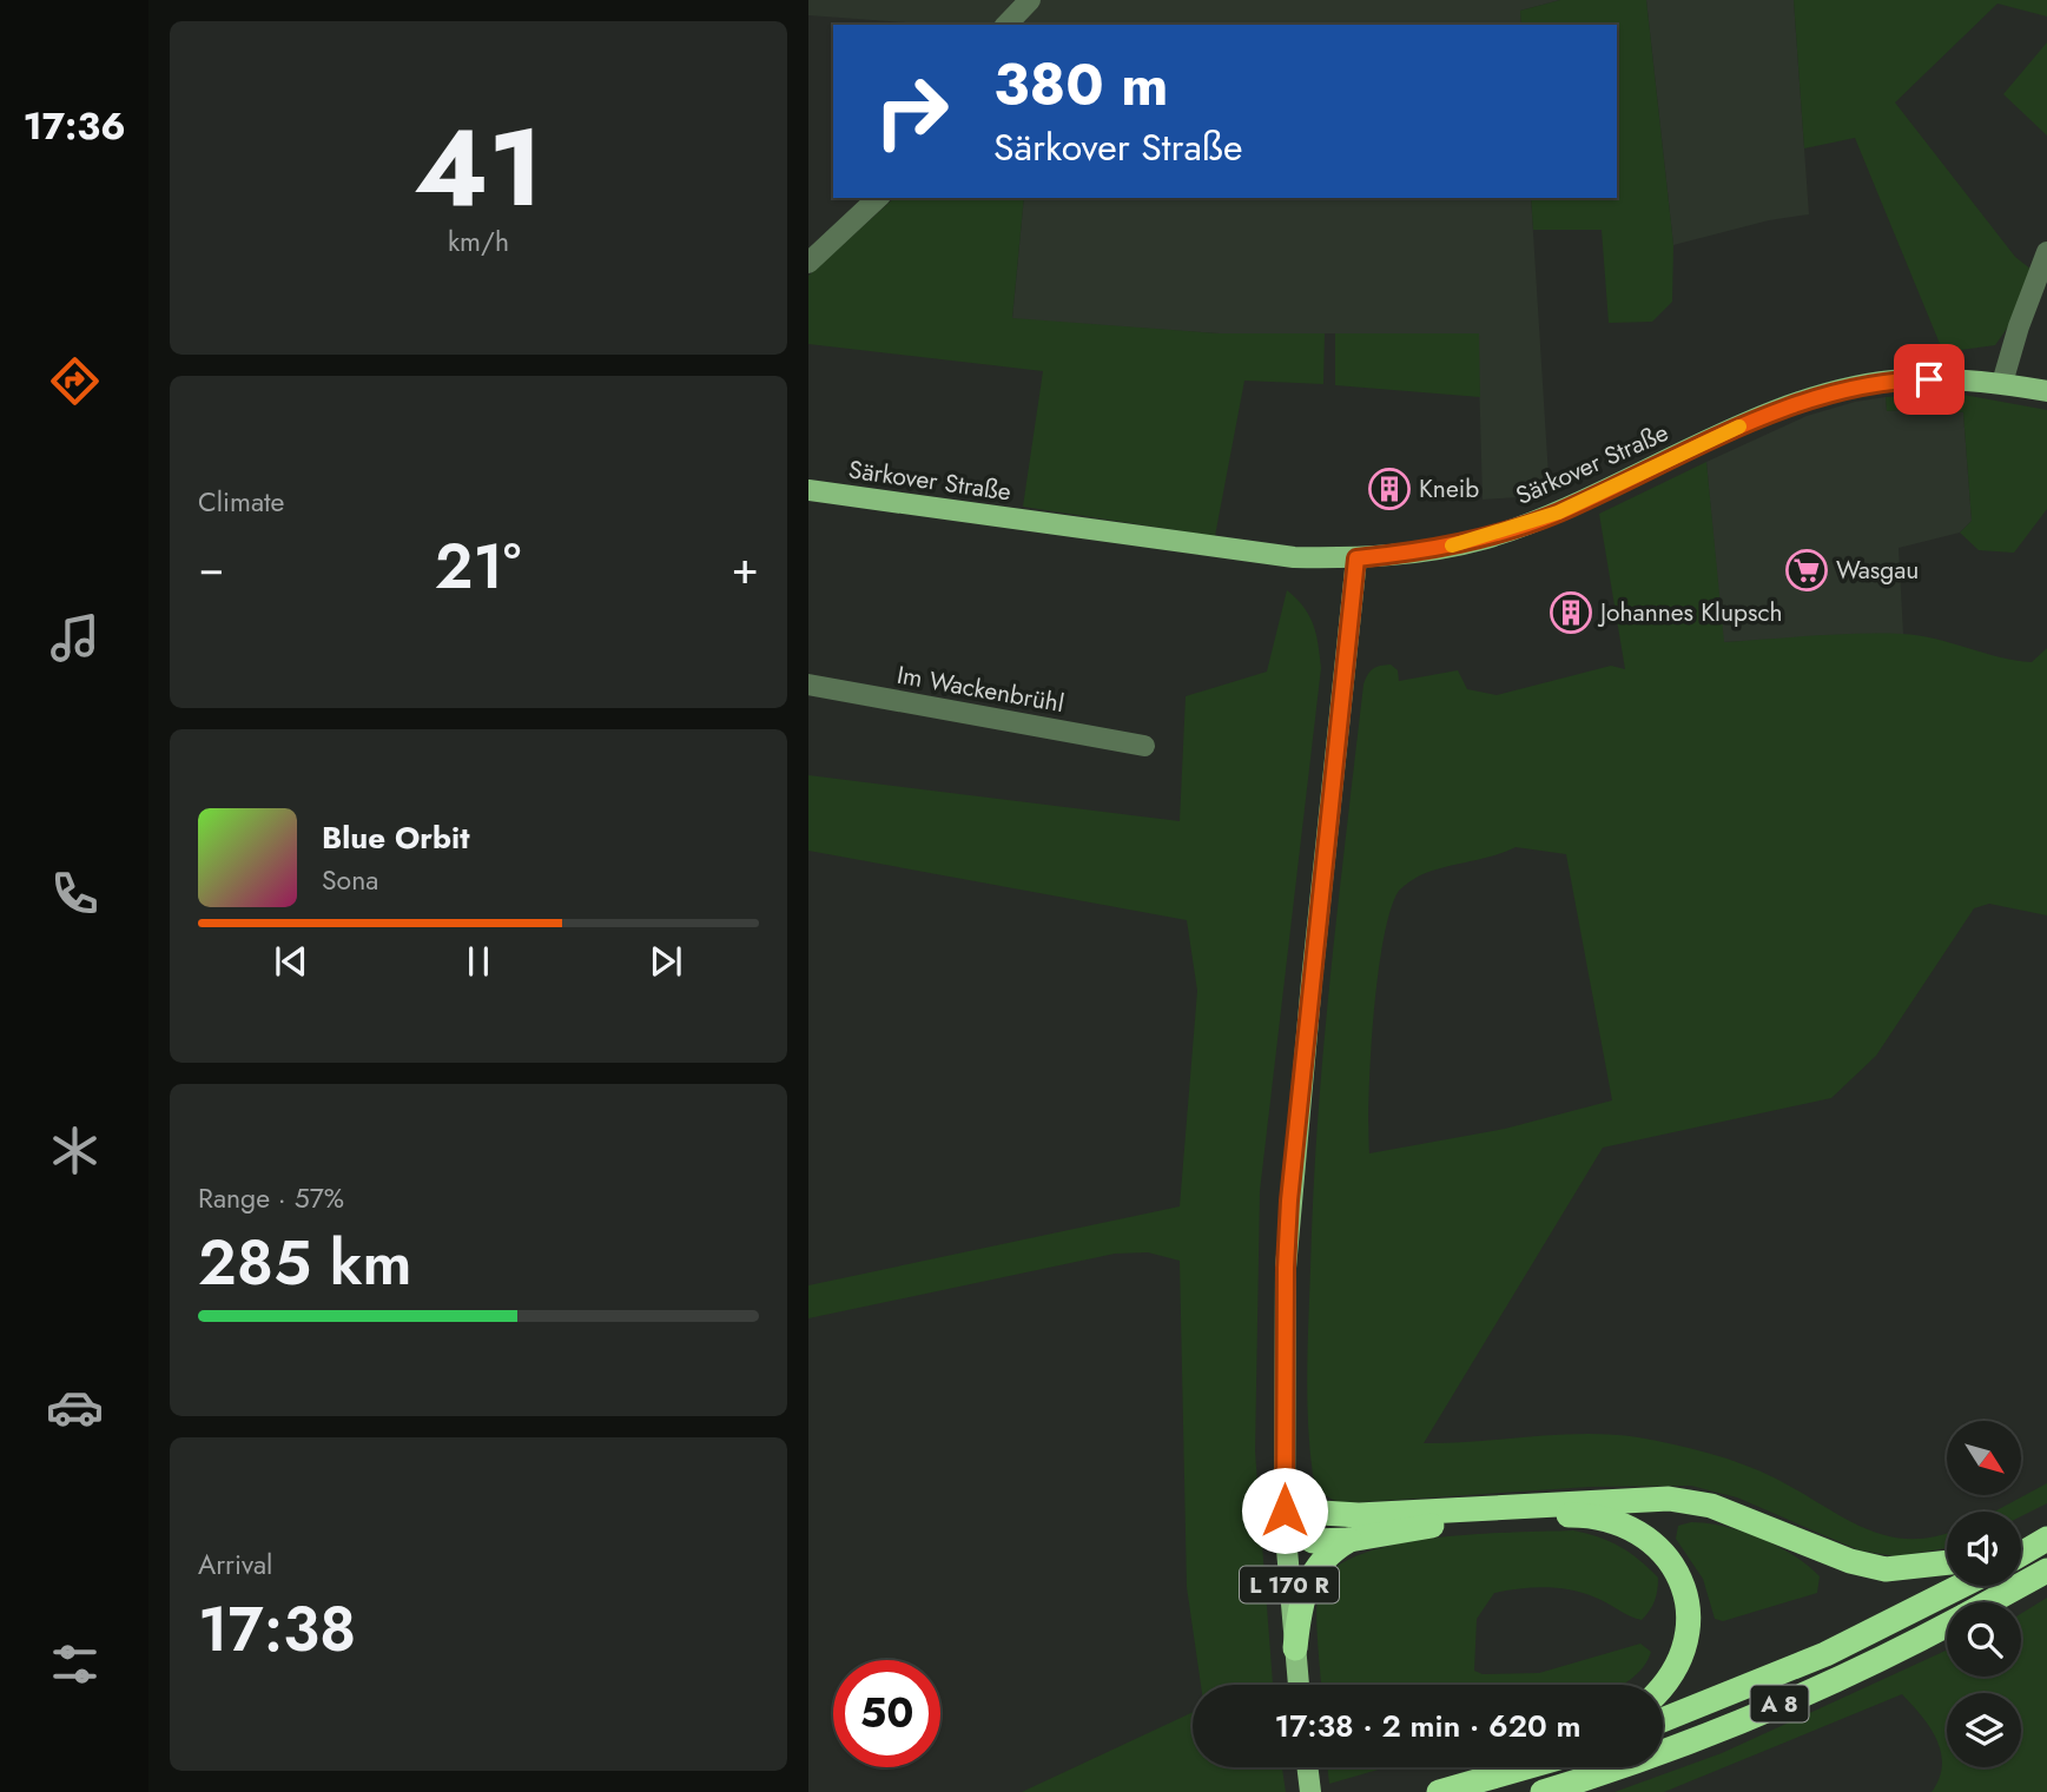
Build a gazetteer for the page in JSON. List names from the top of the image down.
{
  "streets": {
    "highway": ["A 8"],
    "main road": ["Särkover Straße", "L 170 R"],
    "street": ["Im Wackenbrühl"]
  },
  "crossings": [
    ["Särkover Straße", "L 170 R"]
  ],
  "places": {
    "building": ["Kneib", "Johannes Klupsch"],
    "supermarket": ["Wasgau"]
  },
  "north": "bottom right",
  "page": {
    "tabs": "17:36",
    "tile": [
      ["41", "km/h"],
      "Climate",
      ["Range · 57%", "285 km"],
      ["Arrival", "17:38"]
    ],
    "turn": ["380 m", "Särkover Straße"],
    "heat": ["−", "21°", "+"],
    "song": ["Blue Orbit", "Sona"],
    "limit": "50",
    "trip": "17:38 · 2 min · 620 m"
  }
}
